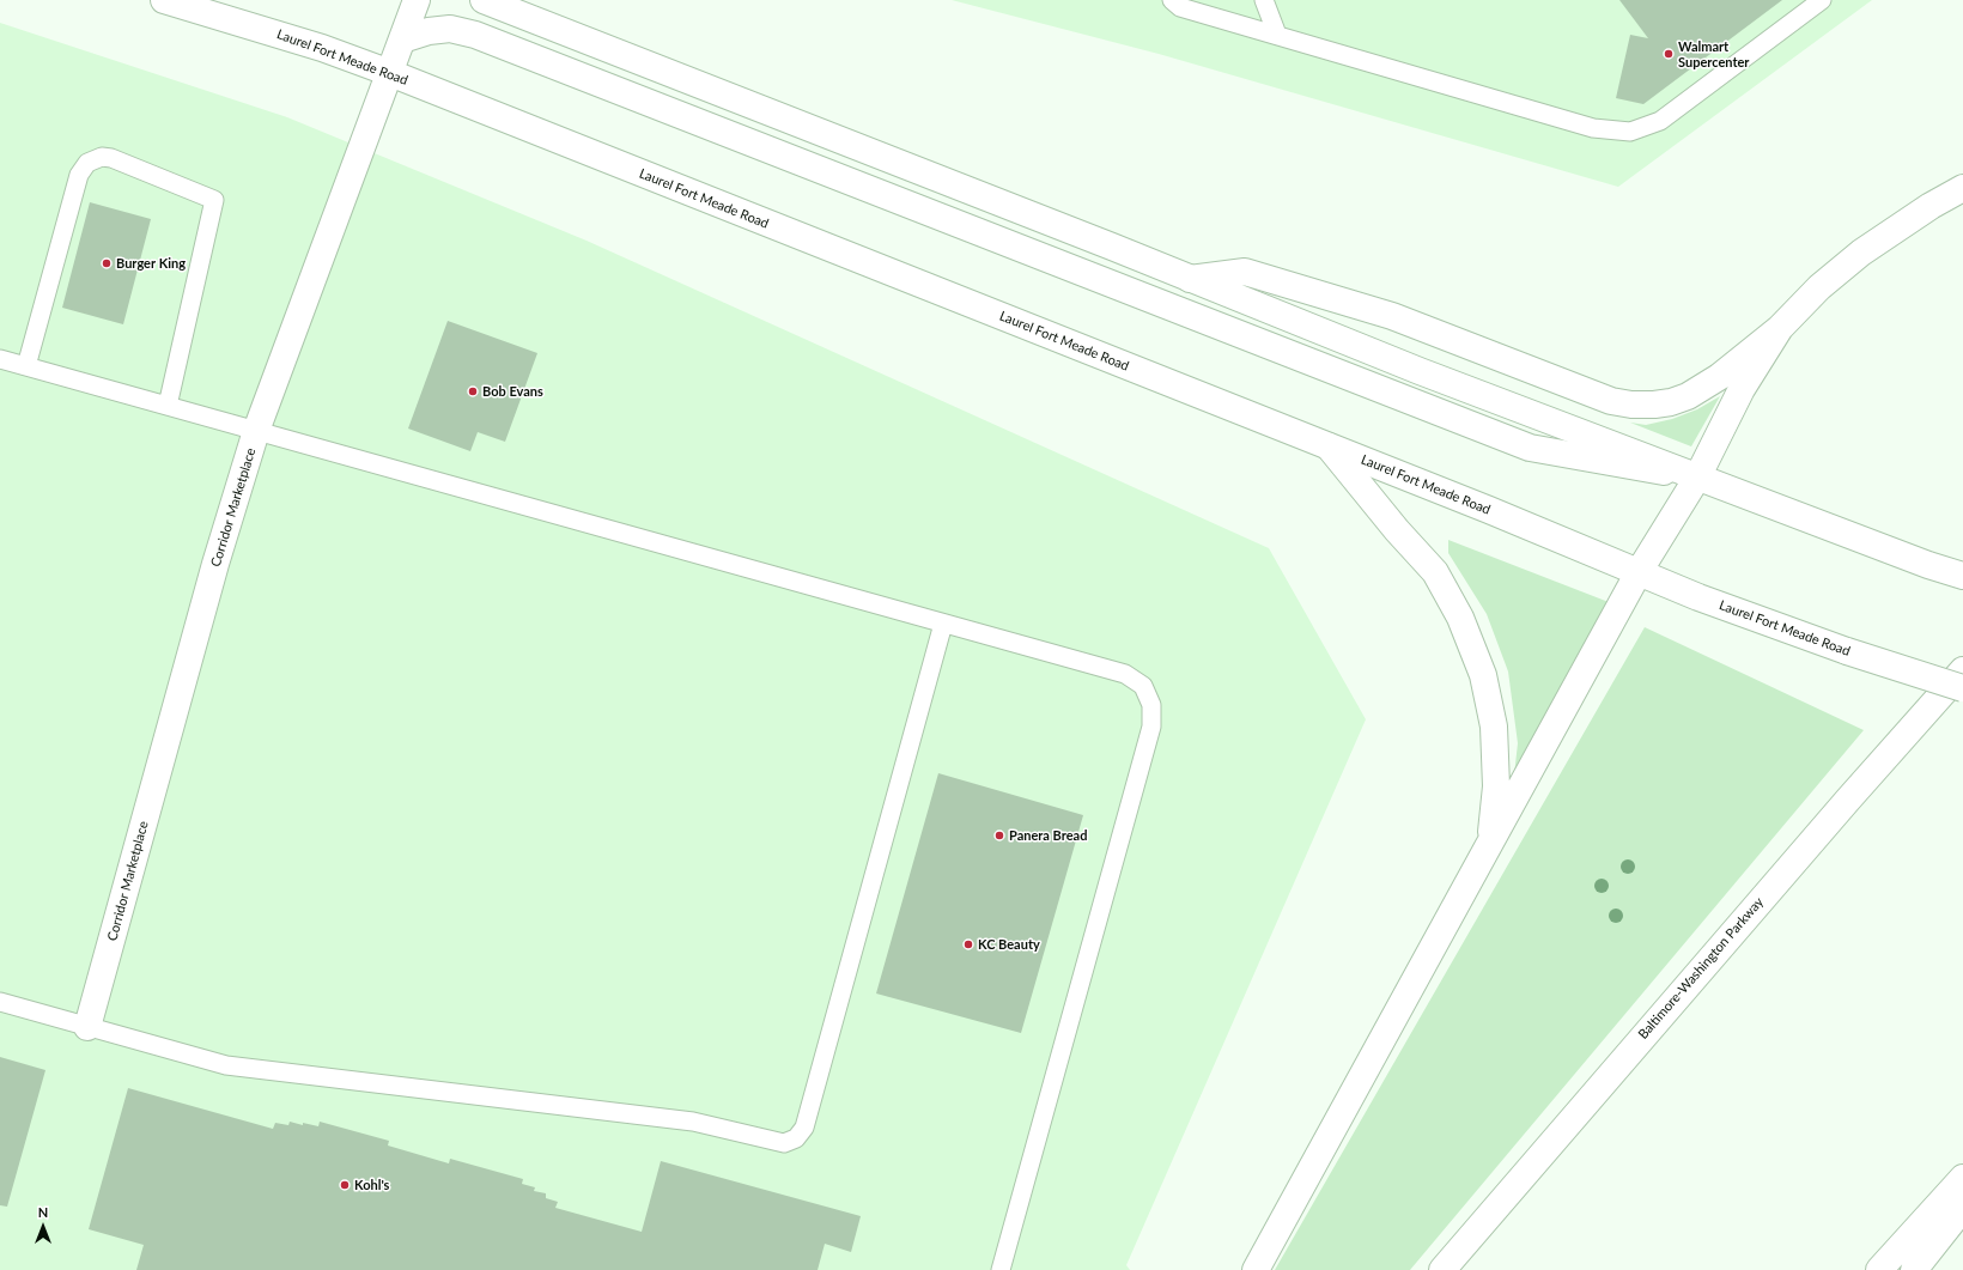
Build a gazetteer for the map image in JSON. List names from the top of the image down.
{
  "streets": {
    "main road": ["Laurel Fort Meade Road", "Corridor Marketplace", "Baltimore-Washington Parkway"]
  },
  "crossings": [
    ["Laurel Fort Meade Road", "Corridor Marketplace"]
  ],
  "places": [
    "Walmart Supercenter",
    "Burger King",
    "Bob Evans",
    "Panera Bread",
    "KC Beauty",
    "Kohl's"
  ],
  "north": "top"
}
